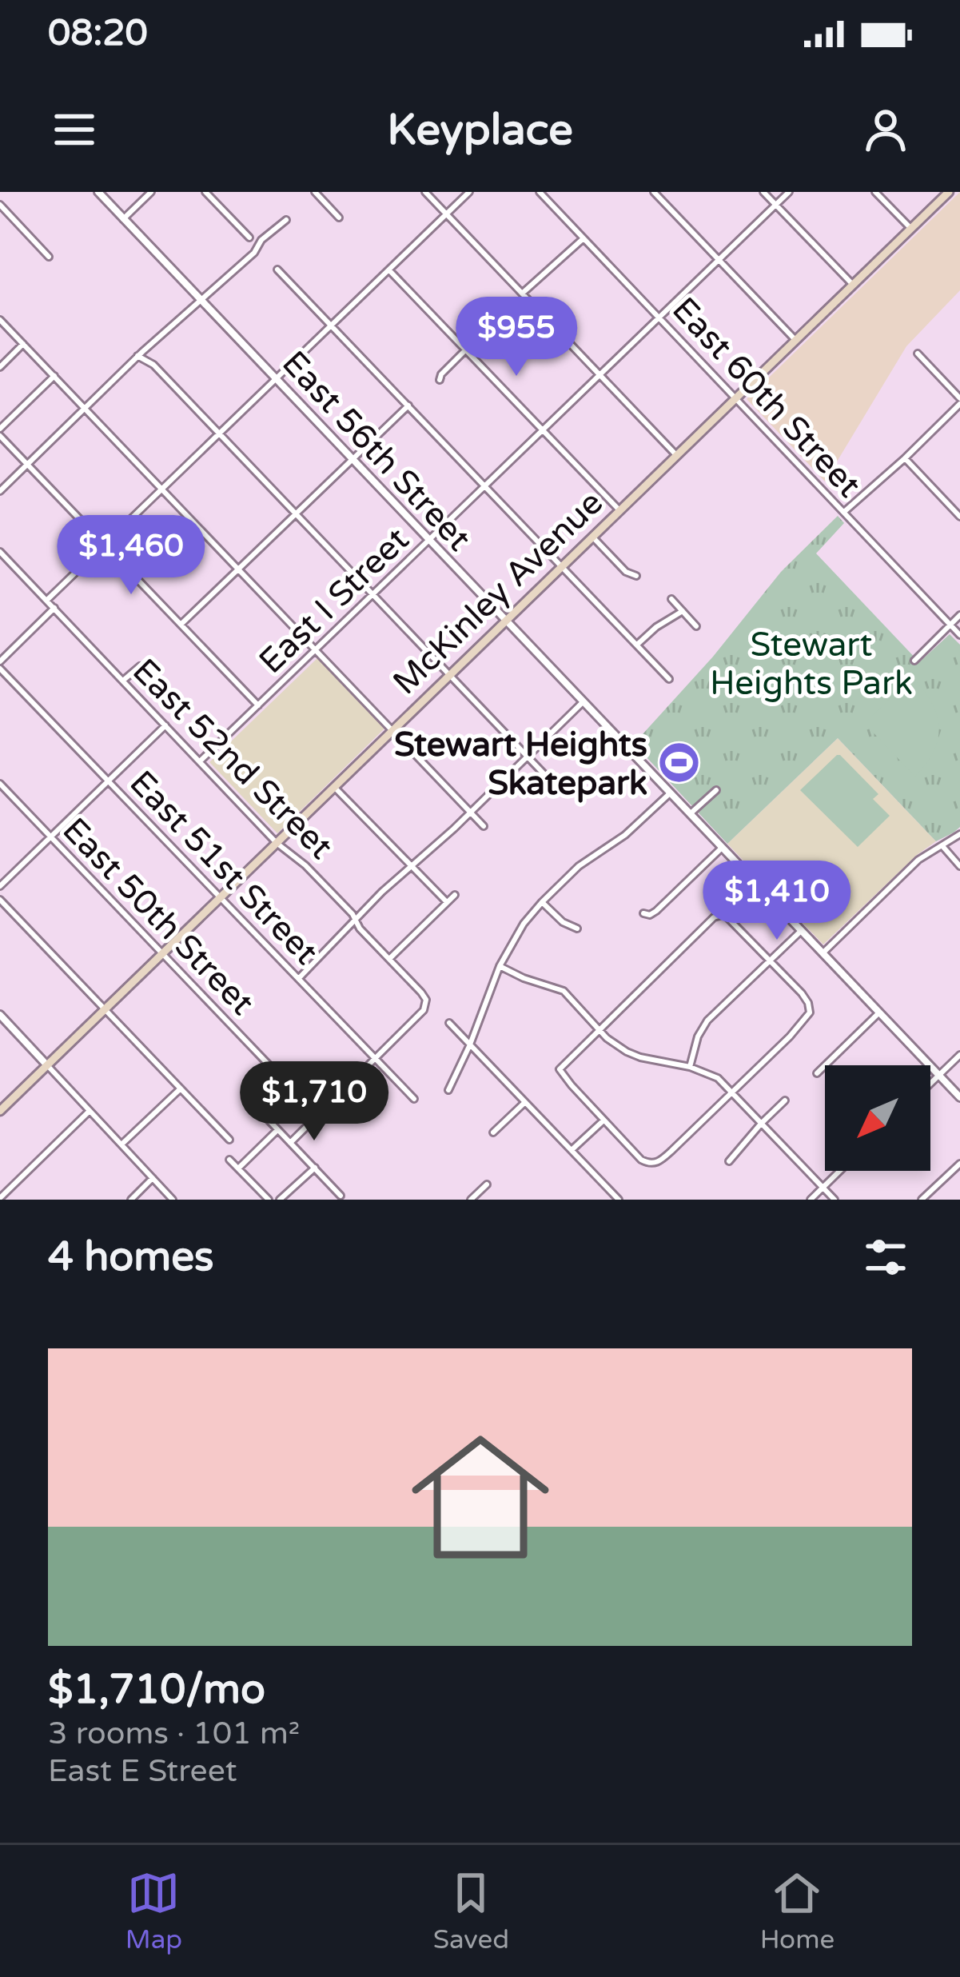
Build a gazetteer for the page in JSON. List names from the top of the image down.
{
  "streets": {
    "main road": ["McKinley Avenue"],
    "street": [
      "East 60th Street",
      "East 56th Street",
      "East I Street",
      "East 52nd Street",
      "East 51st Street",
      "East 50th Street"
    ]
  },
  "crossings": [
    ["East 60th Street", "McKinley Avenue"],
    ["East 60th Street", "East I Street"],
    ["East 56th Street", "McKinley Avenue"],
    ["East 56th Street", "East I Street"],
    ["McKinley Avenue", "East 52nd Street"],
    ["McKinley Avenue", "East 51st Street"],
    ["McKinley Avenue", "East 50th Street"],
    ["East I Street", "East 52nd Street"],
    ["East 52nd Street", "East 51st Street"]
  ],
  "parks": ["Stewart Heights Park"],
  "places": {
    "sports": ["Stewart Heights Skatepark"]
  },
  "north": "bottom left",
  "page": {
    "status": "08:20",
    "header": "Keyplace",
    "price": [
      "$955",
      "$1,460",
      "$1,410",
      "$1,710"
    ],
    "heading": "4 homes",
    "list": [
      {
        "name": "$1,710/mo",
        "note": "3 rooms · 101 m² · East E Street"
      }
    ],
    "tabs": ["Map", "Saved", "Home"]
  }
}
